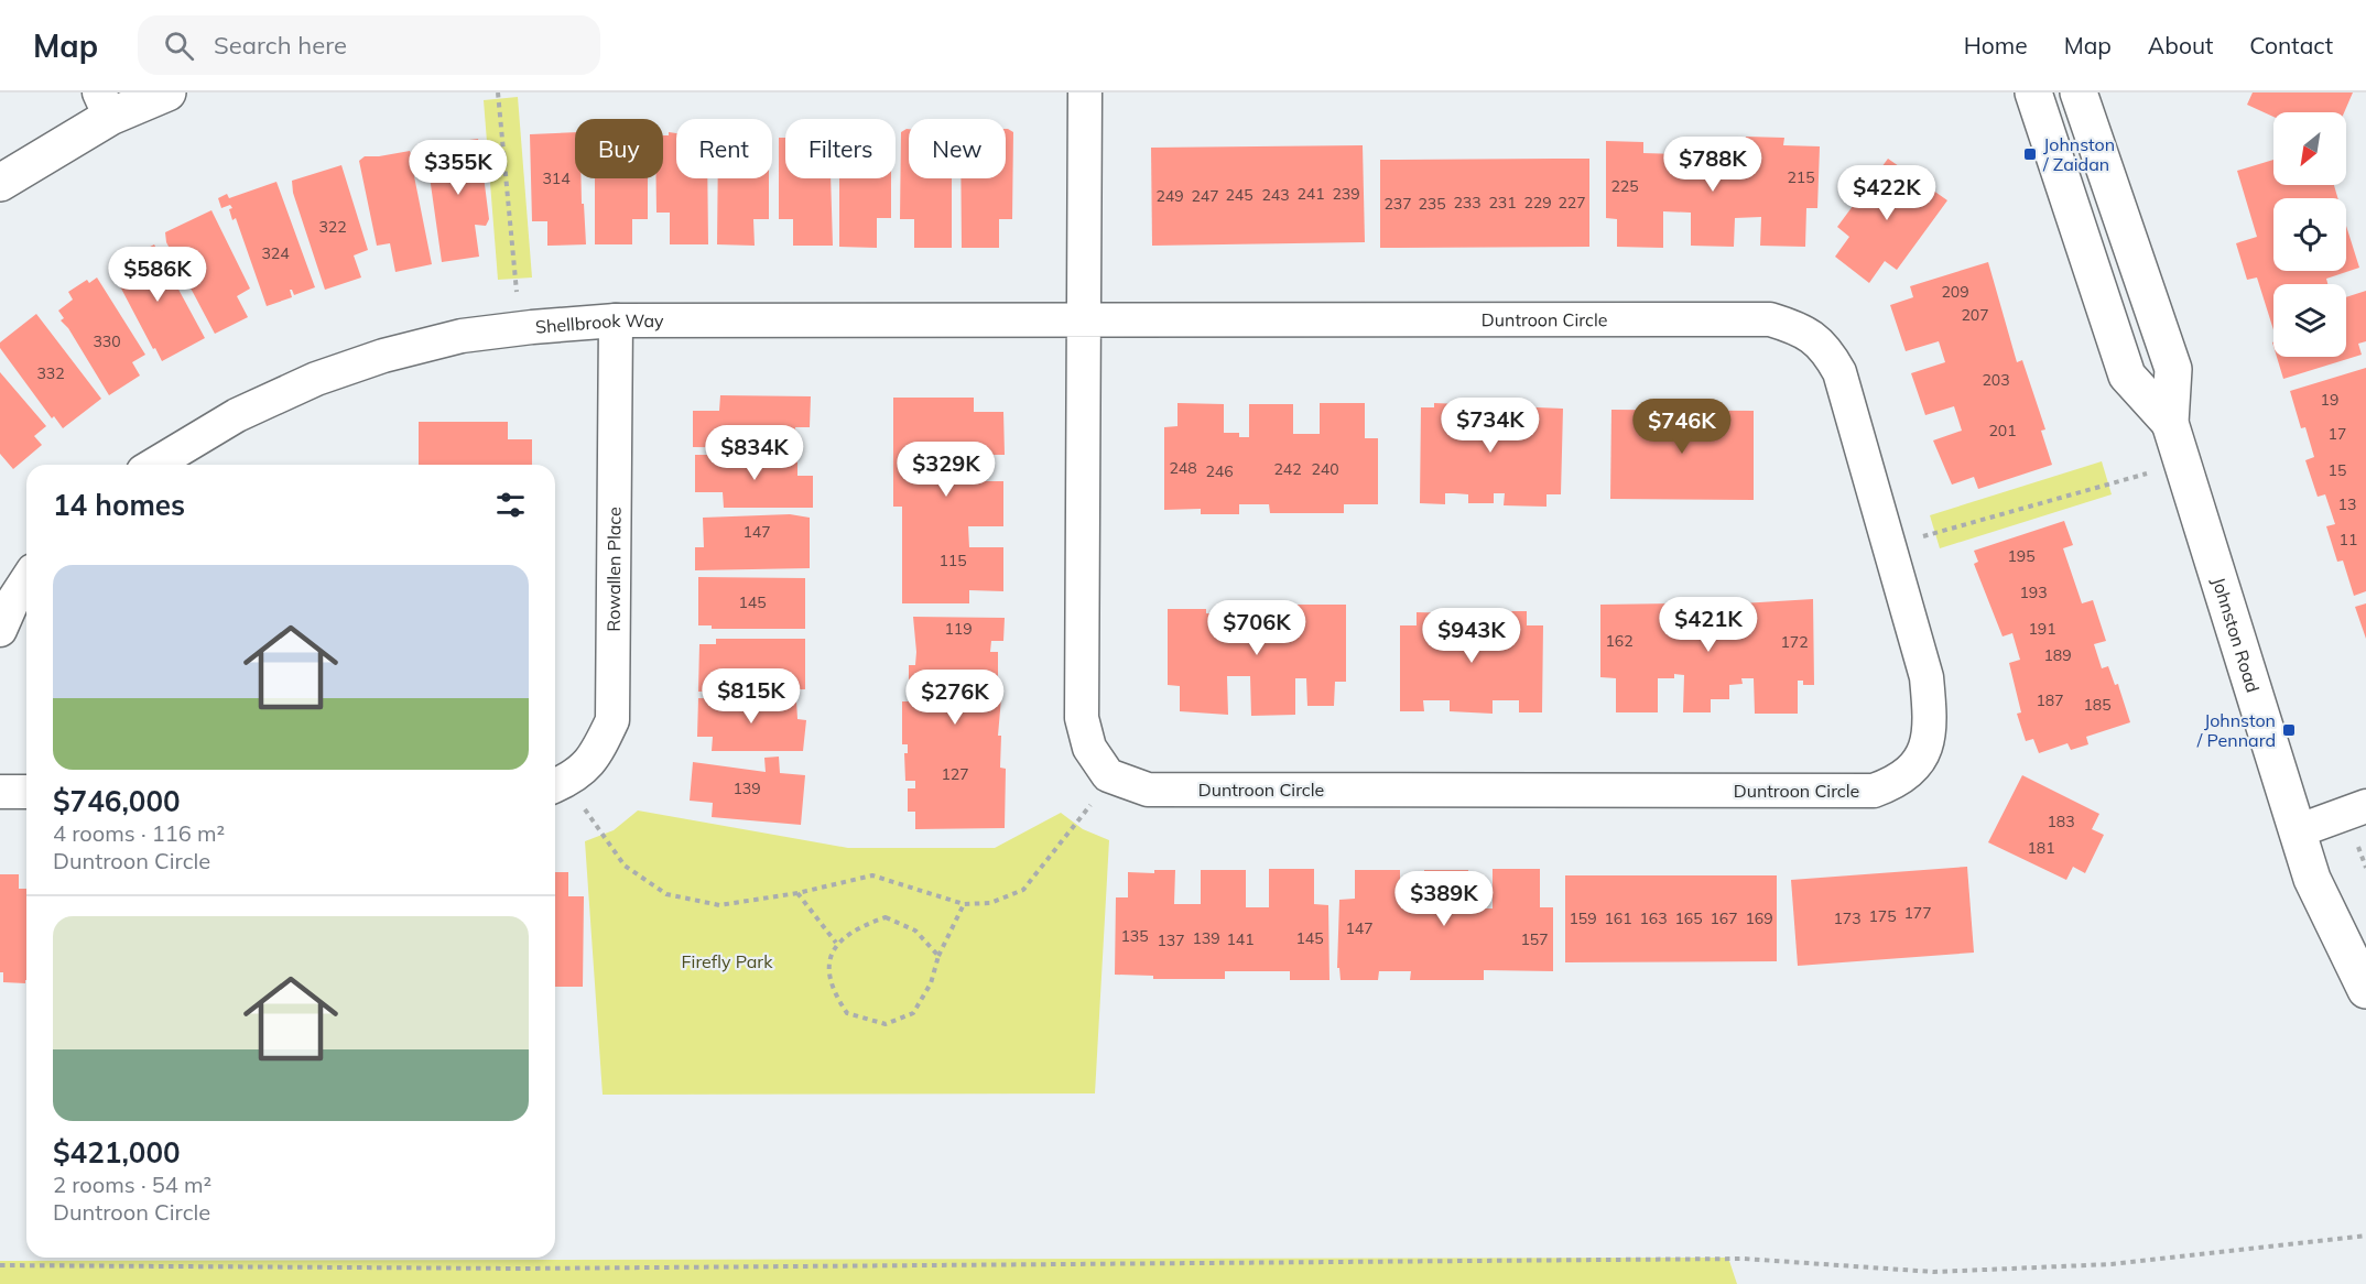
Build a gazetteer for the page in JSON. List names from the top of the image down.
{
  "streets": {
    "street": [
      "Duntroon Circle",
      "Shellbrook Way",
      "Rowallen Place",
      "Johnston Road"
    ]
  },
  "crossings": [
    ["Duntroon Circle", "Shellbrook Way"],
    ["Shellbrook Way", "Rowallen Place"]
  ],
  "parks": ["Firefly Park"],
  "places": {
    "transit": ["Johnston / Zaidan", "Johnston / Pennard"]
  },
  "house_numbers": [
    "215",
    "314",
    "225",
    "241",
    "239",
    "245",
    "243",
    "249",
    "247",
    "233",
    "231",
    "229",
    "227",
    "237",
    "235",
    "322",
    "324",
    "209",
    "207",
    "330",
    "332",
    "203",
    "19",
    "201",
    "17",
    "248",
    "242",
    "240",
    "15",
    "246",
    "13",
    "147",
    "11",
    "195",
    "115",
    "193",
    "145",
    "119",
    "191",
    "162",
    "172",
    "189",
    "187",
    "185",
    "127",
    "139",
    "183",
    "181",
    "177",
    "175",
    "159",
    "161",
    "163",
    "165",
    "167",
    "169",
    "173",
    "147",
    "135",
    "139",
    "145",
    "141",
    "157",
    "137"
  ],
  "north": "bottom left",
  "page": {
    "header": "Map",
    "search": "Search here",
    "nav": [
      "Home",
      "Map",
      "About",
      "Contact"
    ],
    "chip": [
      "Buy",
      "Rent",
      "Filters",
      "New"
    ],
    "price": [
      "$788K",
      "$355K",
      "$422K",
      "$586K",
      "$734K",
      "$746K",
      "$834K",
      "$329K",
      "$421K",
      "$706K",
      "$943K",
      "$815K",
      "$276K",
      "$389K"
    ],
    "heading": "14 homes",
    "list": [
      {
        "name": "$746,000",
        "note": "4 rooms · 116 m² · Duntroon Circle"
      },
      {
        "name": "$421,000",
        "note": "2 rooms · 54 m² · Duntroon Circle"
      }
    ]
  }
}
